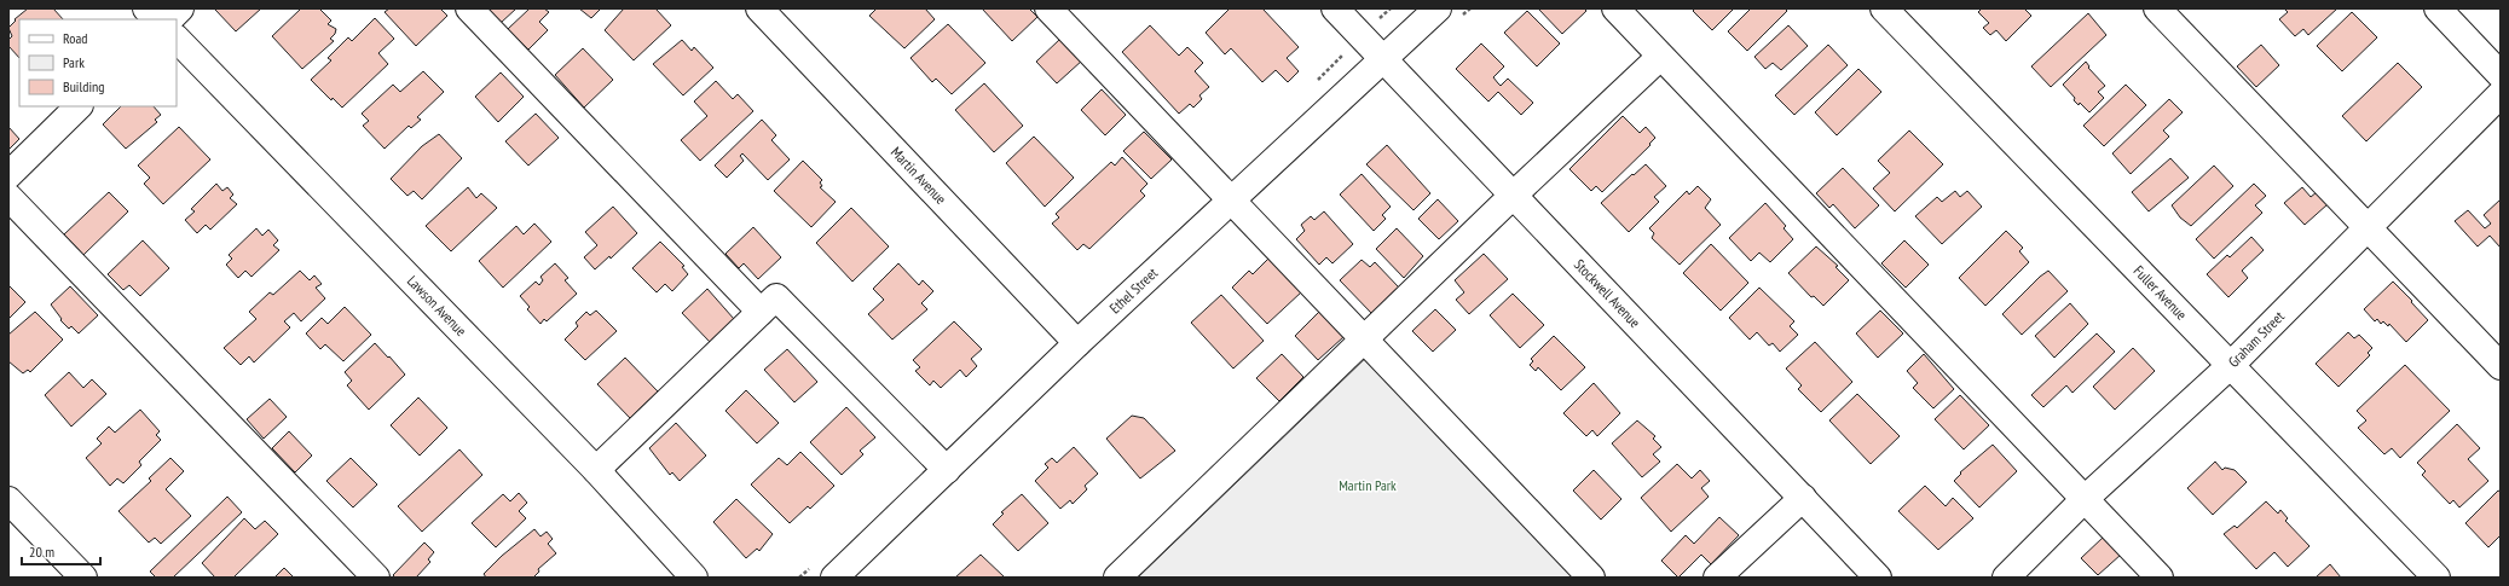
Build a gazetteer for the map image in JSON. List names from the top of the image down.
{
  "streets": {
    "street": [
      "Martin Avenue",
      "Ethel Street",
      "Stockwell Avenue",
      "Fuller Avenue",
      "Lawson Avenue",
      "Graham Street"
    ]
  },
  "crossings": [
    ["Martin Avenue", "Ethel Street"],
    ["Ethel Street", "Stockwell Avenue"],
    ["Fuller Avenue", "Graham Street"]
  ],
  "parks": ["Martin Park"],
  "legend": ["Road", "Park", "Building"],
  "scale_bar": "20 m"
}
